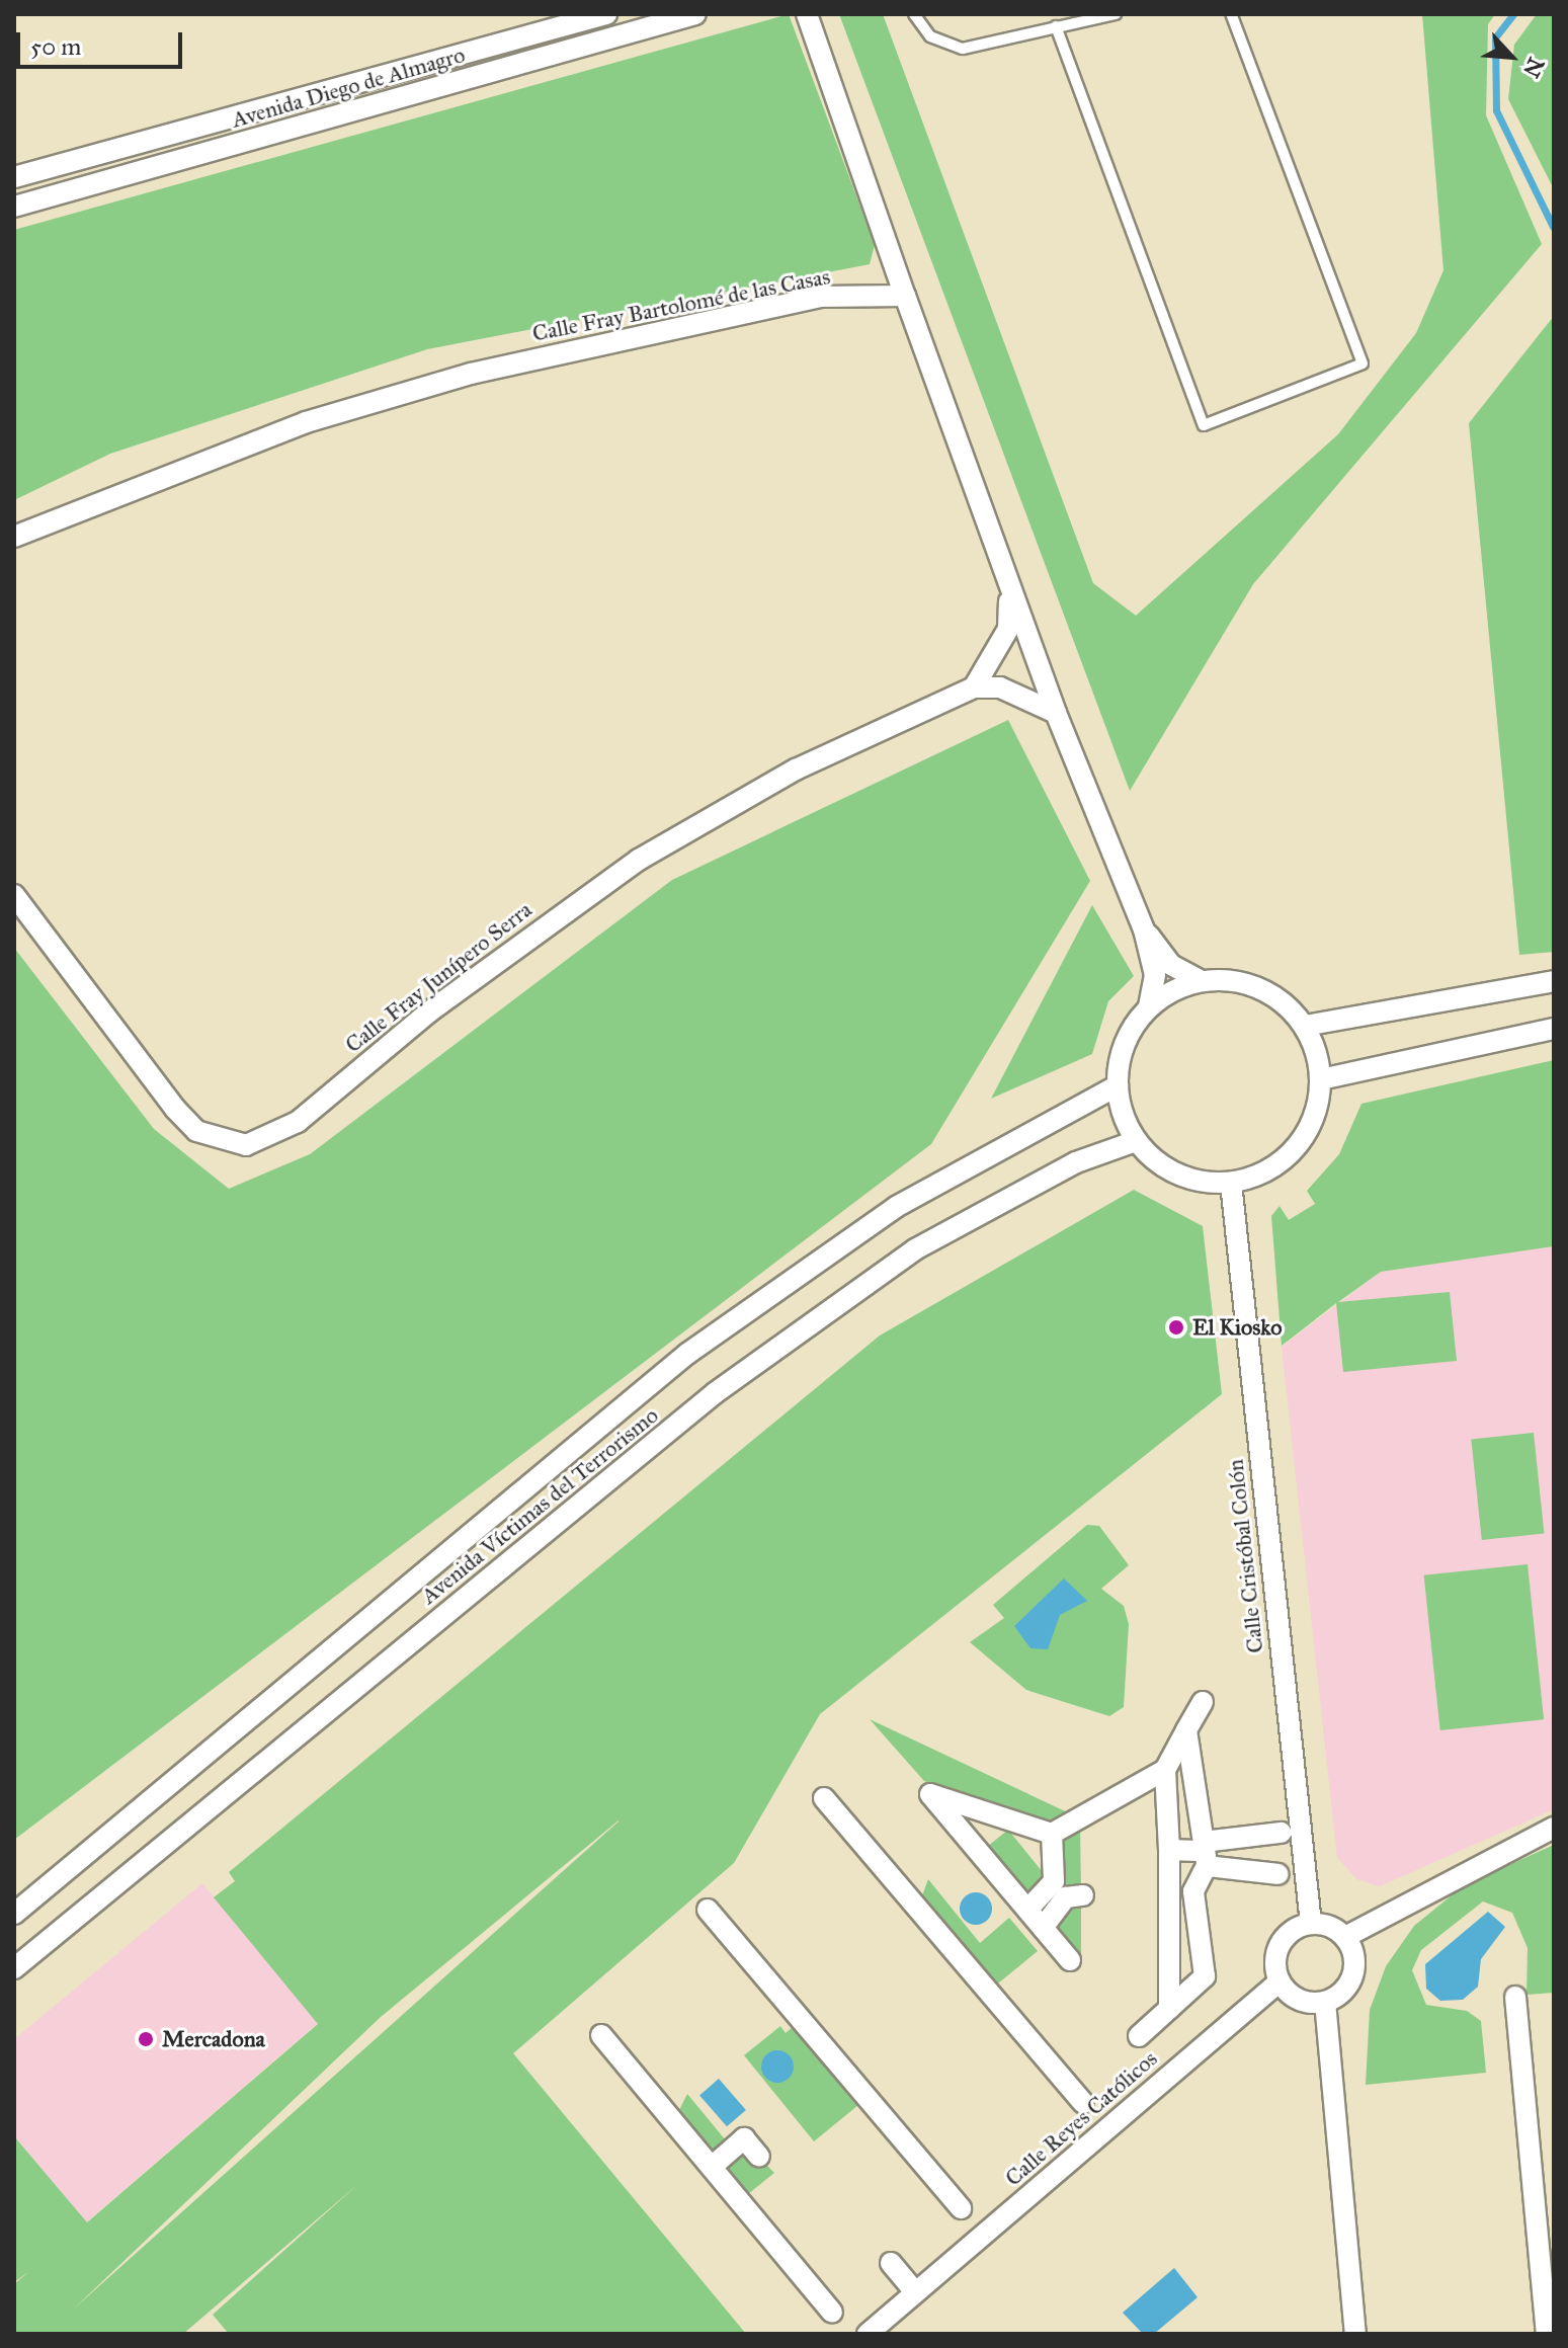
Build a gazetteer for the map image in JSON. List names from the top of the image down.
{
  "streets": {
    "street": [
      "Avenida Diego de Almagro",
      "Calle Fray Bartolomé de las Casas",
      "Calle Fray Junípero Serra",
      "Avenida Víctimas del Terrorismo",
      "Calle Cristóbal Colón",
      "Calle Reyes Católicos"
    ]
  },
  "crossings": [
    ["Avenida Víctimas del Terrorismo", "Calle Cristóbal Colón"],
    ["Calle Cristóbal Colón", "Calle Reyes Católicos"]
  ],
  "places": ["El Kiosko", "Mercadona"],
  "scale_bar": "50 m",
  "north": "bottom right"
}
